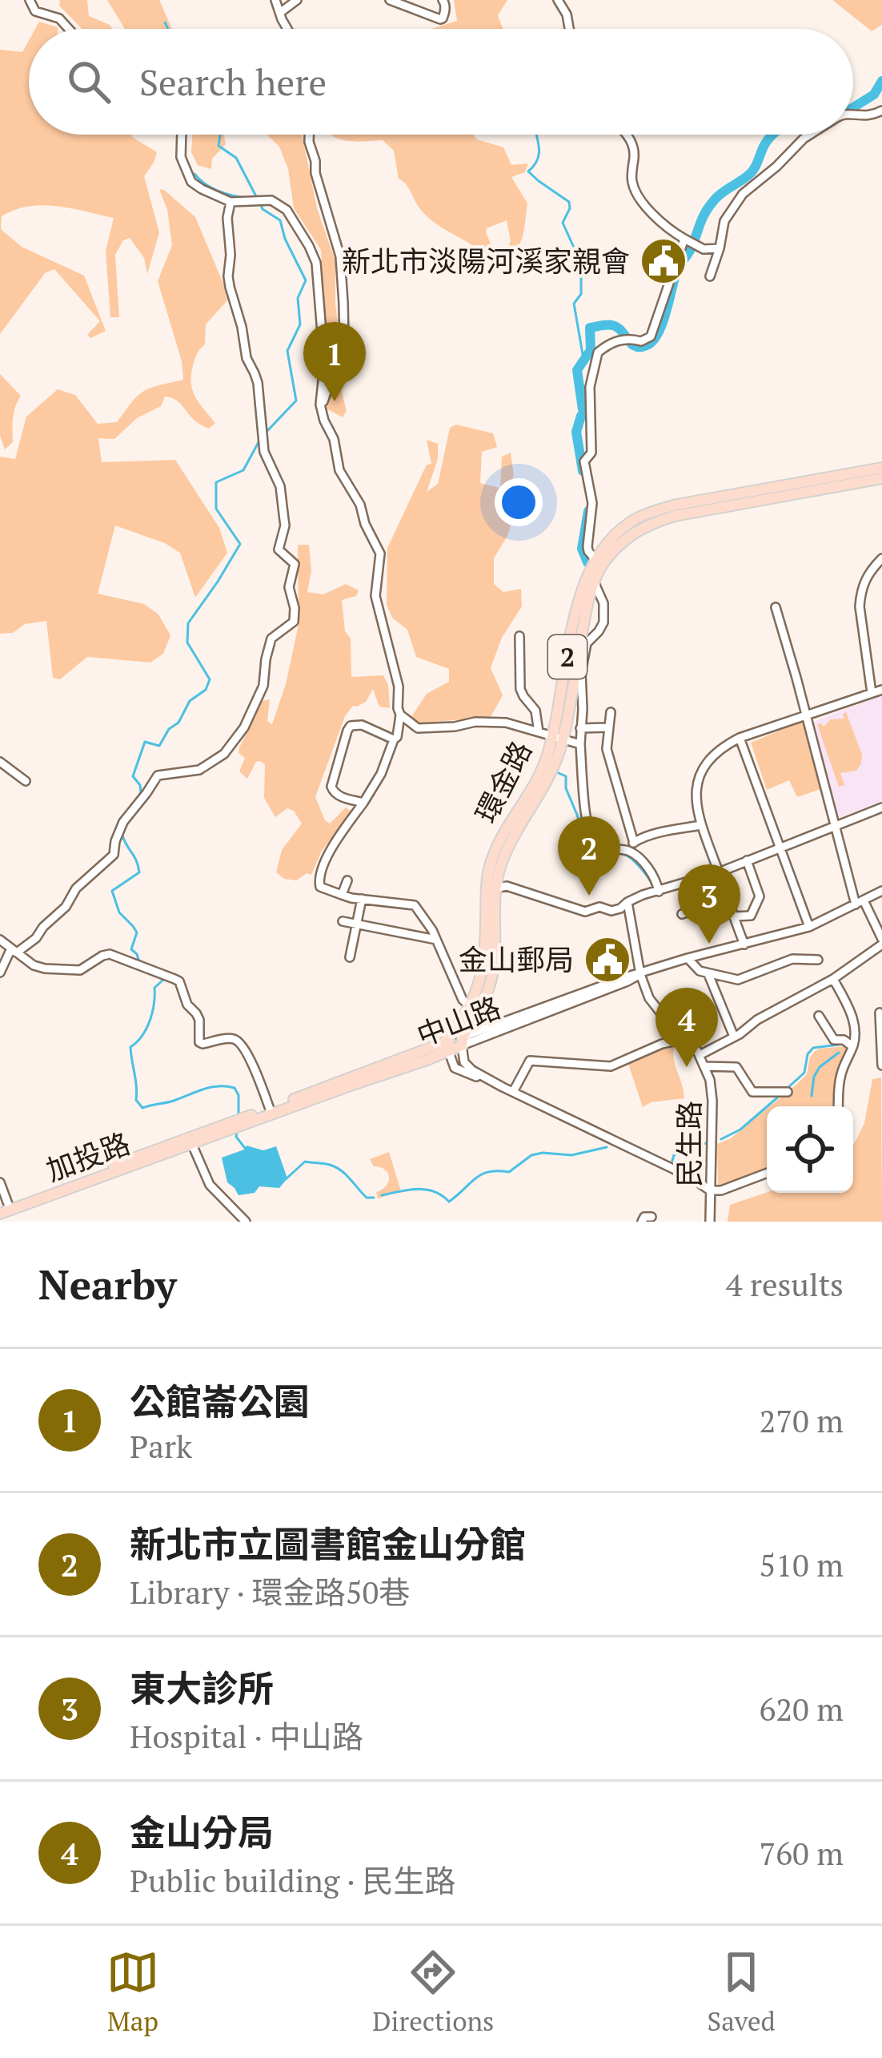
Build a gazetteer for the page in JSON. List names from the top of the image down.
{
  "streets": {
    "main road": [
      "2",
      "環金路",
      "中山路",
      "加投路"
    ],
    "street": ["民生路"]
  },
  "crossings": [
    ["環金路", "中山路"],
    ["中山路", "民生路"],
    ["中山路", "加投路"]
  ],
  "places": {
    "public building": ["新北市淡陽河溪家親會", "金山郵局"]
  },
  "page": {
    "search": "Search here",
    "pins": [
      "1",
      "2",
      "3",
      "4"
    ],
    "heading": ["Nearby", "4 results"],
    "list": [
      {
        "mark": "1",
        "name": "公館崙公園",
        "note": "Park",
        "value": "270 m"
      },
      {
        "mark": "2",
        "name": "新北市立圖書館金山分館",
        "note": "Library · 環金路50巷",
        "value": "510 m"
      },
      {
        "mark": "3",
        "name": "東大診所",
        "note": "Hospital · 中山路",
        "value": "620 m"
      },
      {
        "mark": "4",
        "name": "金山分局",
        "note": "Public building · 民生路",
        "value": "760 m"
      }
    ],
    "nav": ["Map", "Directions", "Saved"]
  }
}
